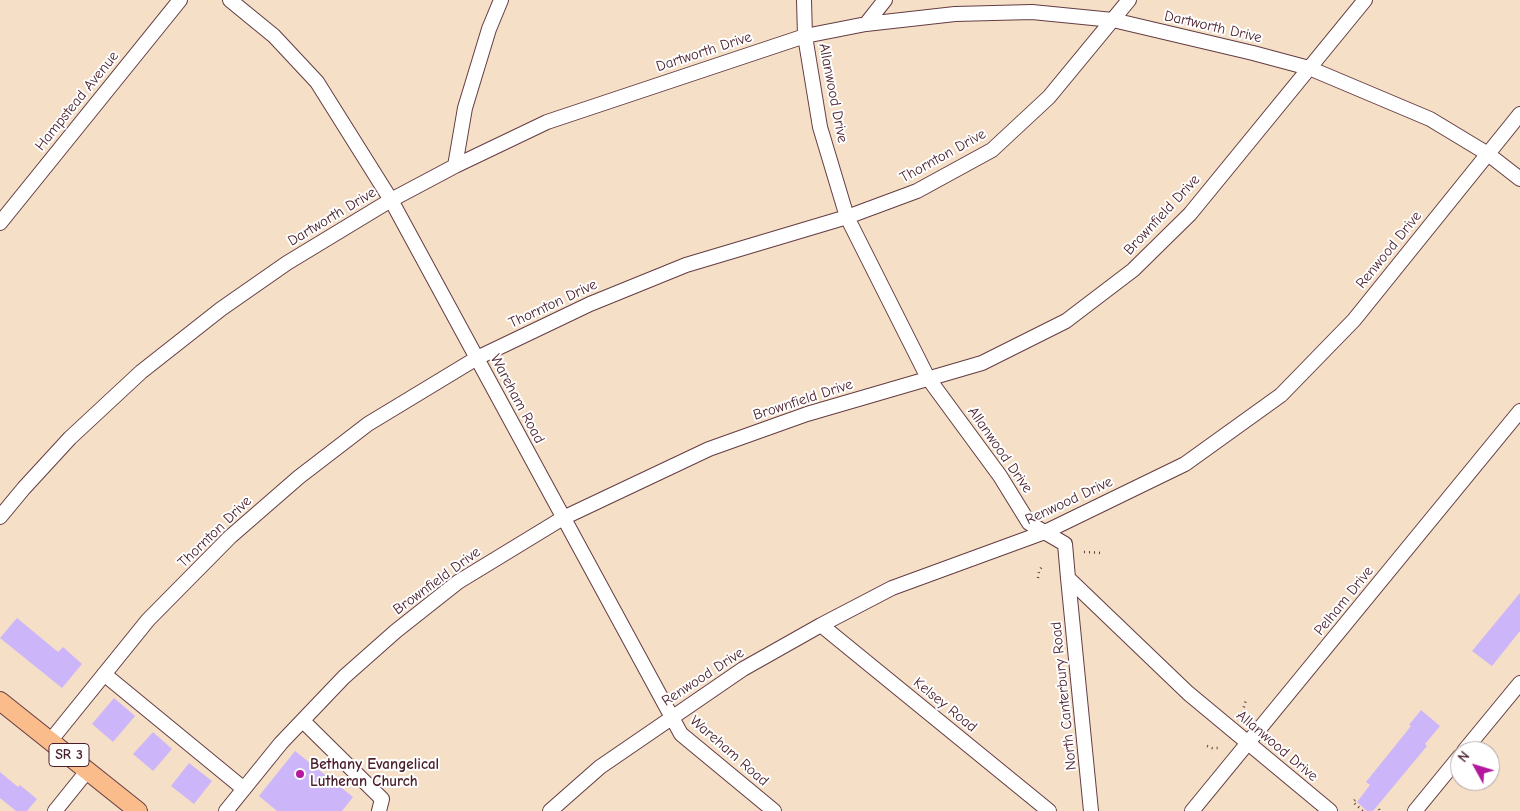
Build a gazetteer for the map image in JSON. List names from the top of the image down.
{
  "streets": {
    "main road": ["SR 3"],
    "street": [
      "Dartworth Drive",
      "Allanwood Drive",
      "Hampstead Avenue",
      "Thornton Drive",
      "Brownfield Drive",
      "Renwood Drive",
      "Wareham Road",
      "Pelham Drive",
      "North Canterbury Road",
      "Kelsey Road"
    ]
  },
  "crossings": [
    ["Dartworth Drive", "Allanwood Drive"],
    ["Dartworth Drive", "Thornton Drive"],
    ["Dartworth Drive", "Brownfield Drive"],
    ["Dartworth Drive", "Renwood Drive"],
    ["Dartworth Drive", "Wareham Road"],
    ["Allanwood Drive", "Thornton Drive"],
    ["Allanwood Drive", "Brownfield Drive"],
    ["Allanwood Drive", "Renwood Drive"],
    ["Allanwood Drive", "Pelham Drive"],
    ["Allanwood Drive", "North Canterbury Road"],
    ["Thornton Drive", "Wareham Road"],
    ["Thornton Drive", "SR 3"],
    ["Brownfield Drive", "Wareham Road"],
    ["Renwood Drive", "Wareham Road"],
    ["Renwood Drive", "Kelsey Road"]
  ],
  "places": ["Bethany Evangelical Lutheran Church"],
  "north": "top left"
}
